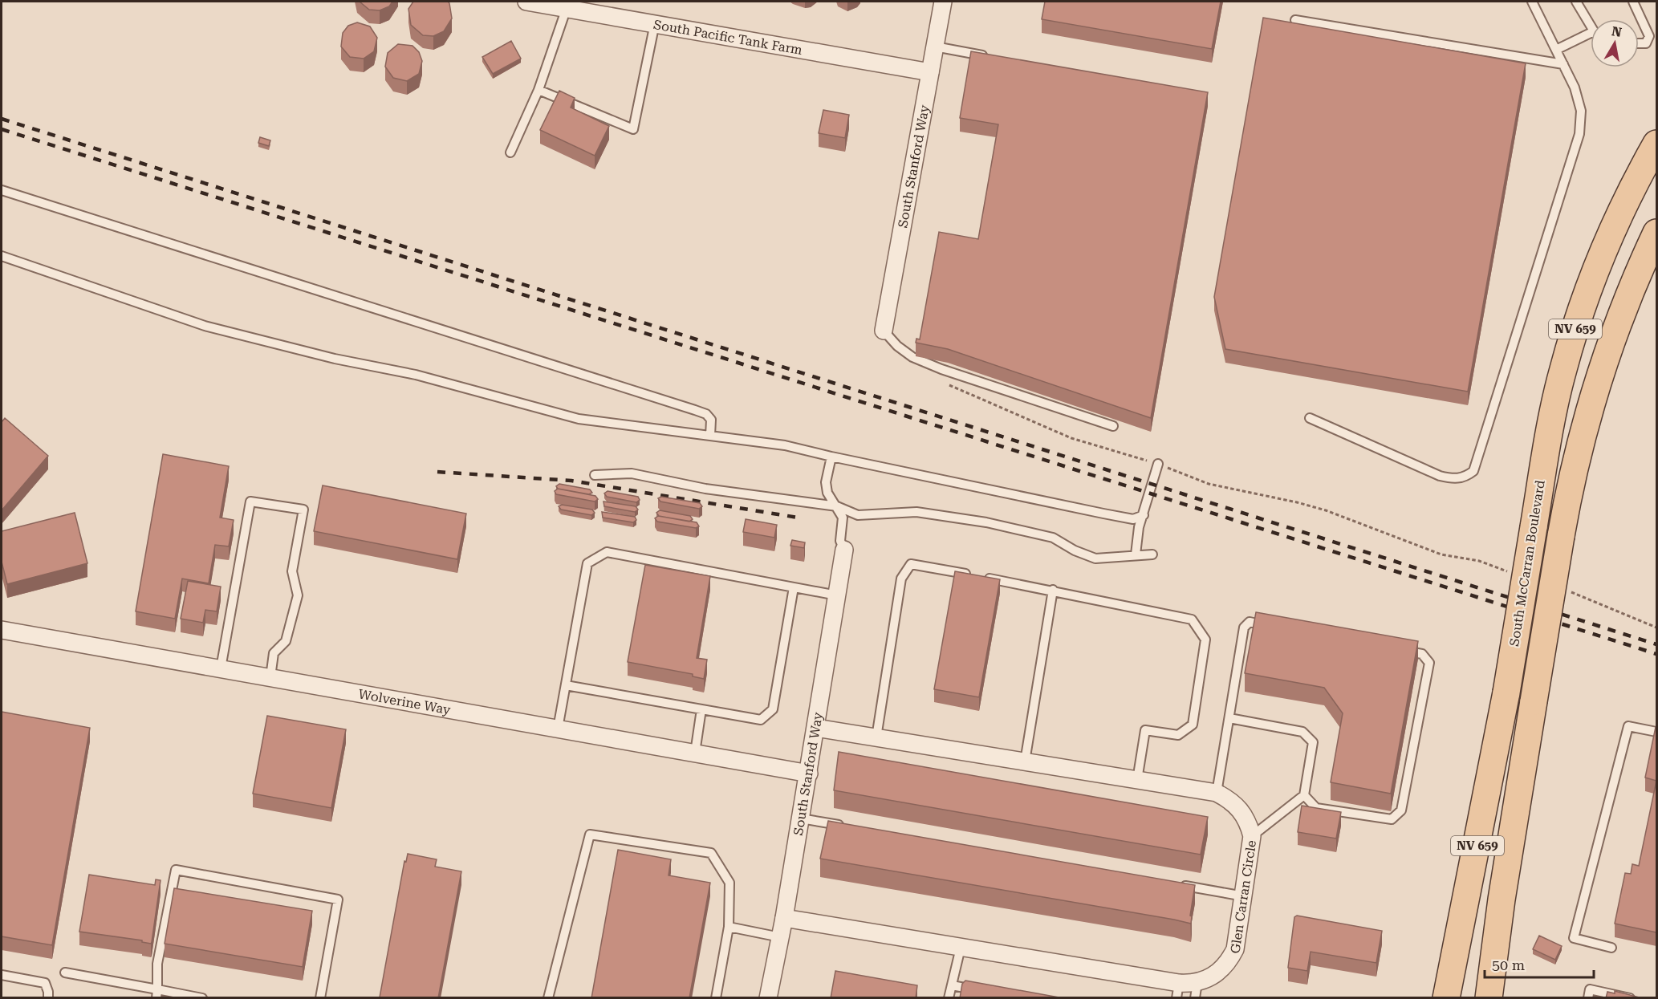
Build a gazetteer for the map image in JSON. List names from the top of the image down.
{
  "streets": {
    "main road": ["NV 659", "South McCarran Boulevard"],
    "street": [
      "South Pacific Tank Farm",
      "South Stanford Way",
      "Wolverine Way",
      "Glen Carran Circle"
    ]
  },
  "crossings": [
    ["South Pacific Tank Farm", "South Stanford Way"],
    ["South Stanford Way", "Wolverine Way"],
    ["South Stanford Way", "Glen Carran Circle"]
  ],
  "scale_bar": "50 m",
  "north": "top"
}
